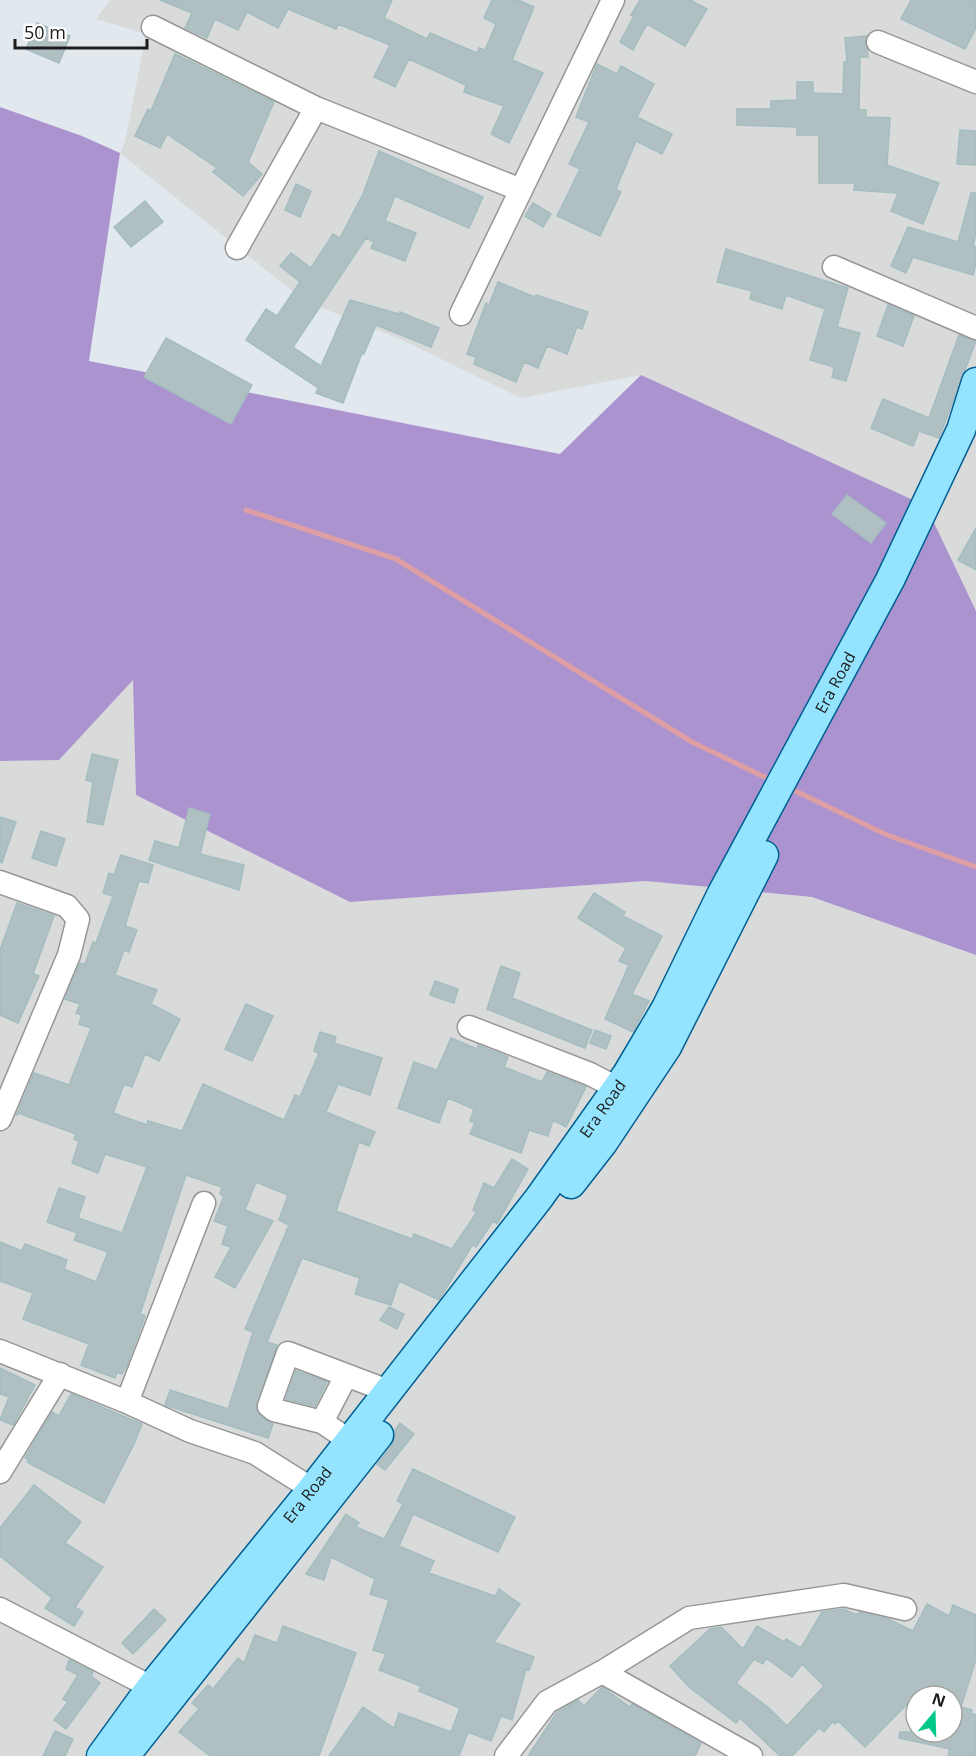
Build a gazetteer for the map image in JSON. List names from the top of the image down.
{
  "streets": {
    "main road": ["Era Road"]
  },
  "scale_bar": "50 m",
  "north": "top"
}
